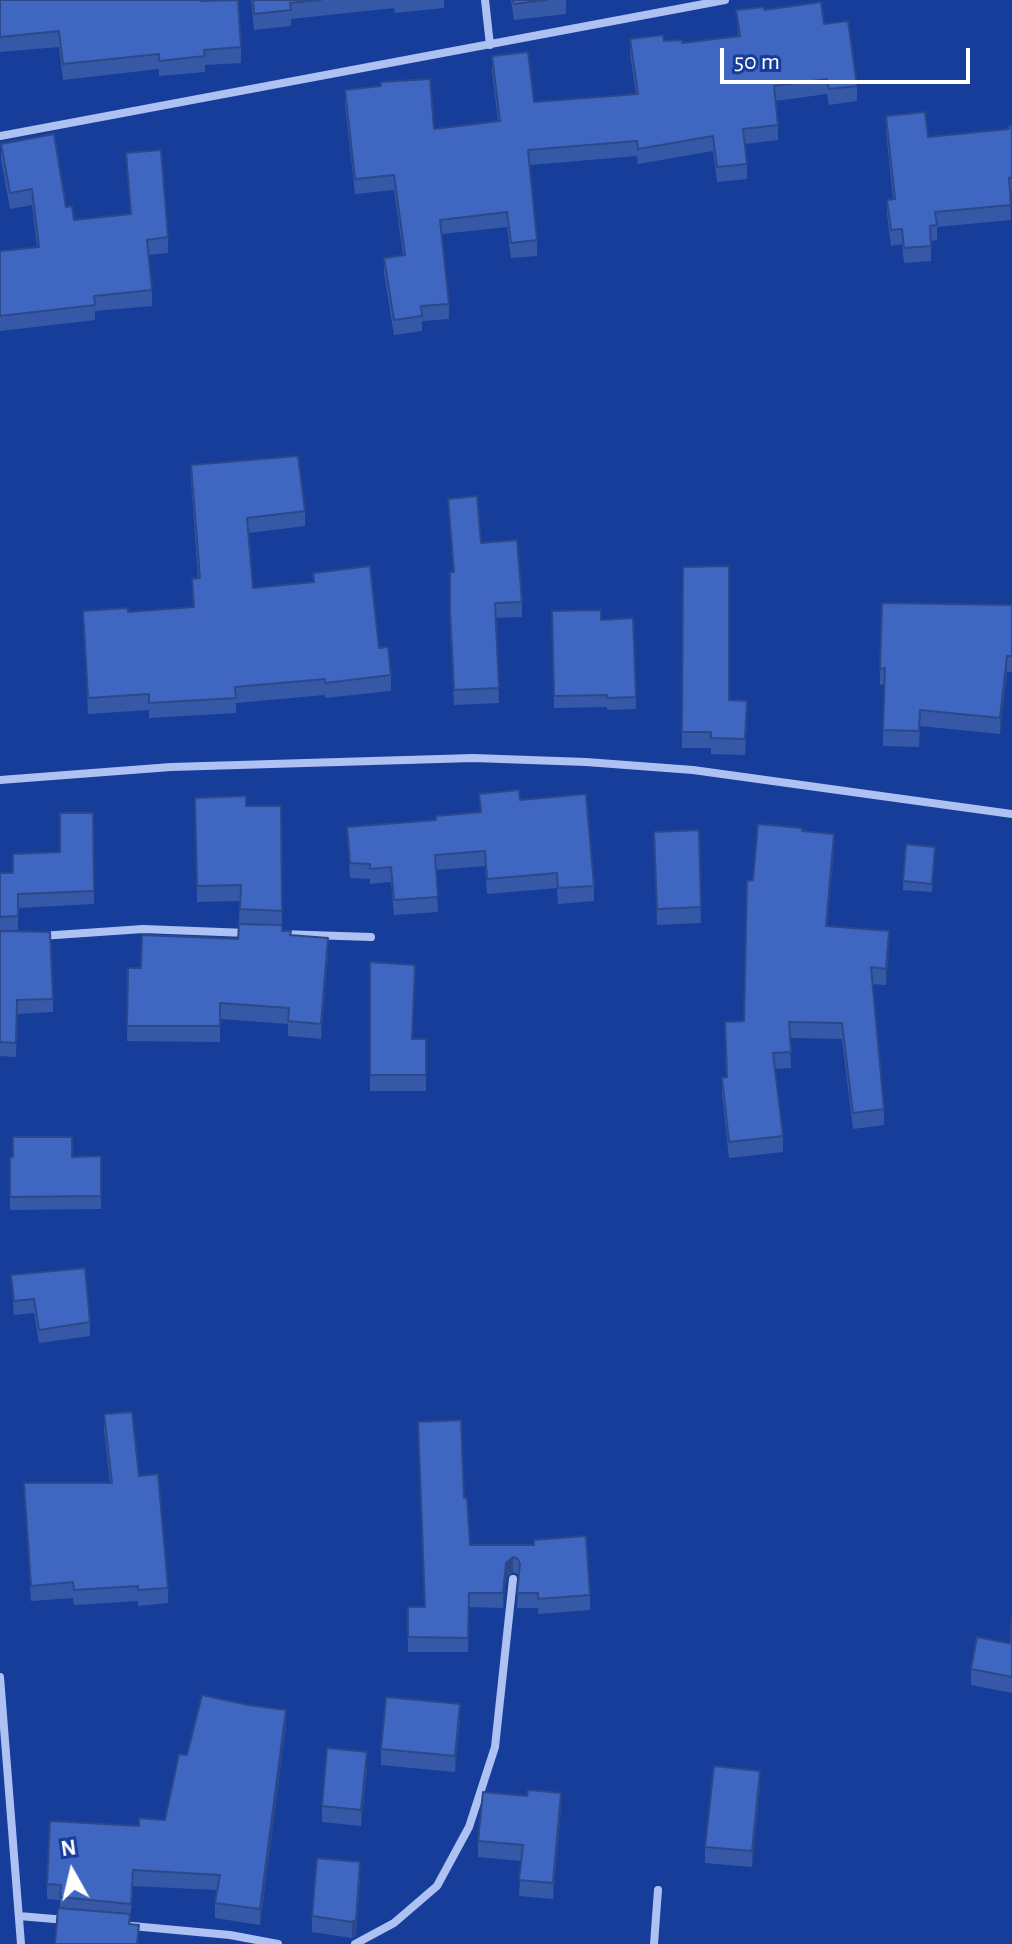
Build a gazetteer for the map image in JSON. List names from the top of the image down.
{
  "scale_bar": "50 m",
  "north": "top"
}
